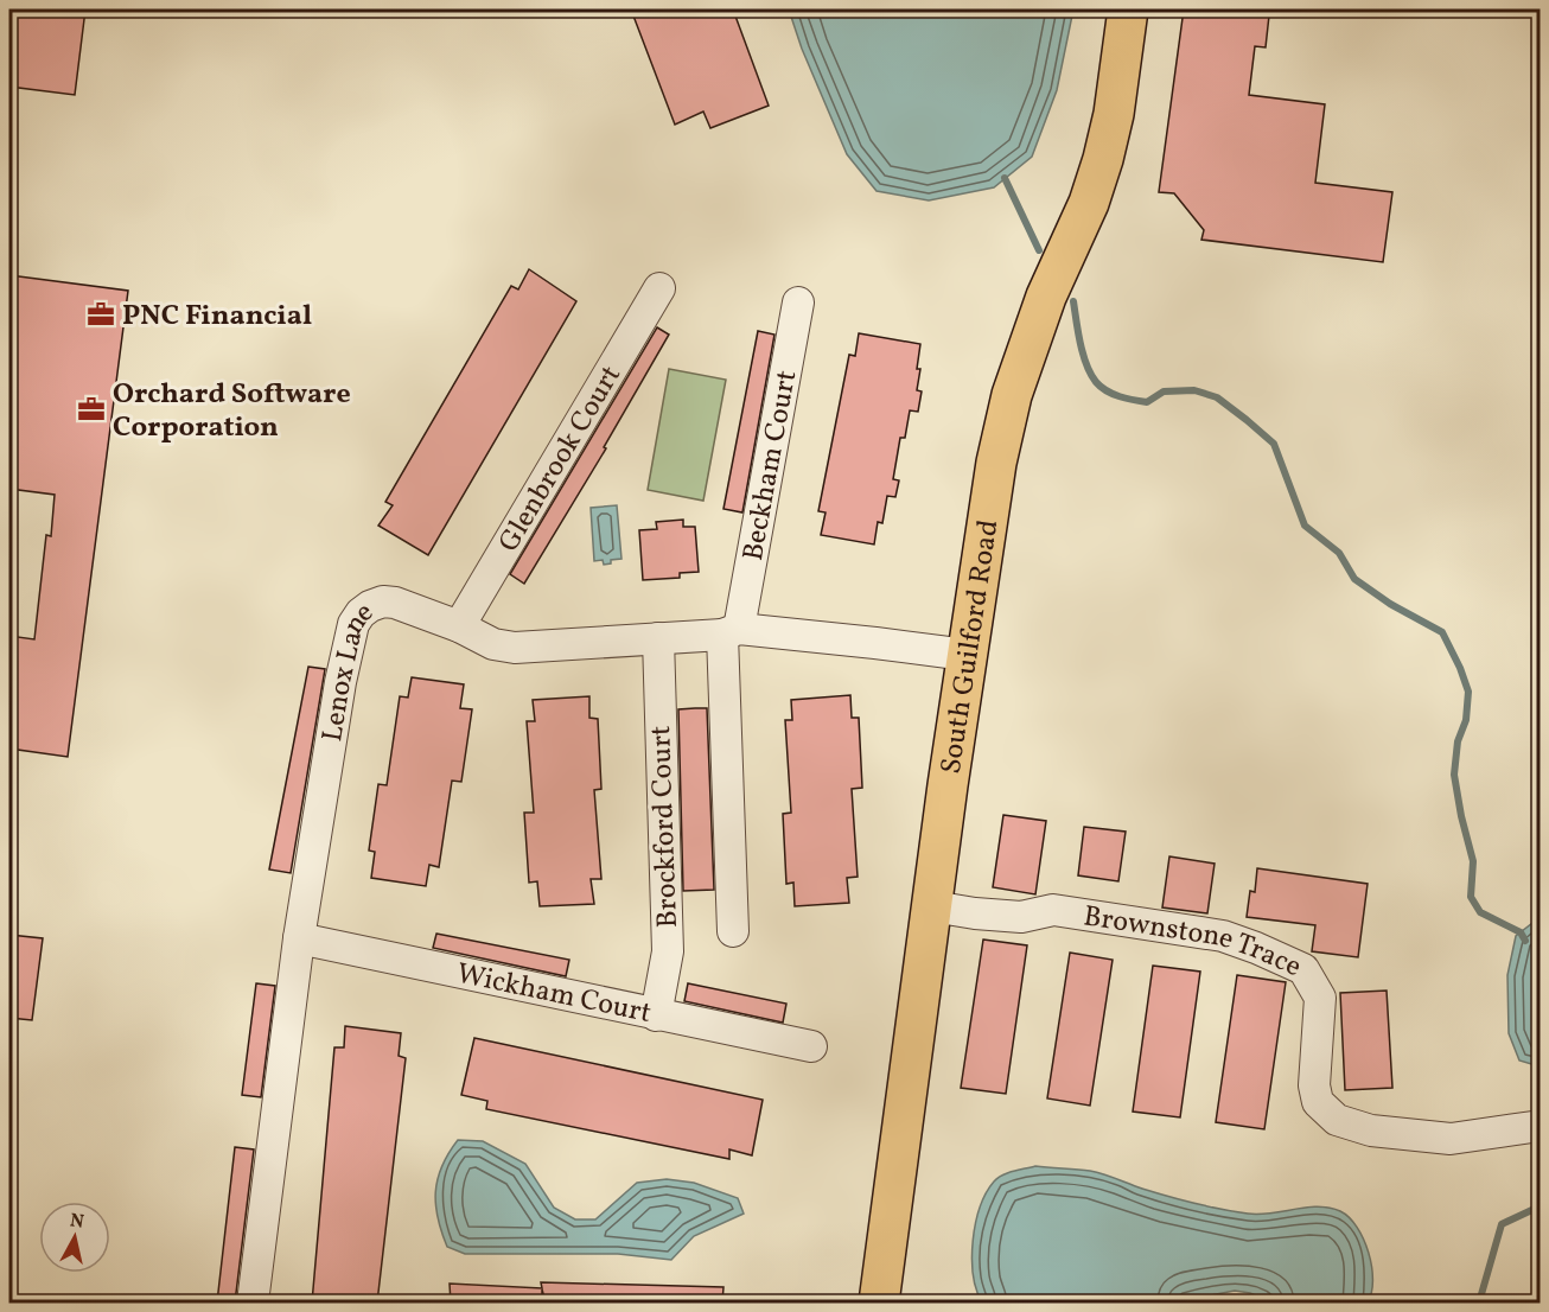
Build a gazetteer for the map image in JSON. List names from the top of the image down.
{
  "streets": {
    "main road": ["South Guilford Road"],
    "street": [
      "Glenbrook Court",
      "Beckham Court",
      "Lenox Lane",
      "Brockford Court",
      "Brownstone Trace",
      "Wickham Court"
    ]
  },
  "crossings": [
    ["Glenbrook Court", "Lenox Lane"],
    ["Beckham Court", "Lenox Lane"],
    ["South Guilford Road", "Lenox Lane"],
    ["South Guilford Road", "Brownstone Trace"],
    ["Lenox Lane", "Brockford Court"],
    ["Lenox Lane", "Wickham Court"],
    ["Brockford Court", "Wickham Court"]
  ],
  "places": {
    "office": ["PNC Financial", "Orchard Software Corporation"]
  },
  "north": "top"
}
